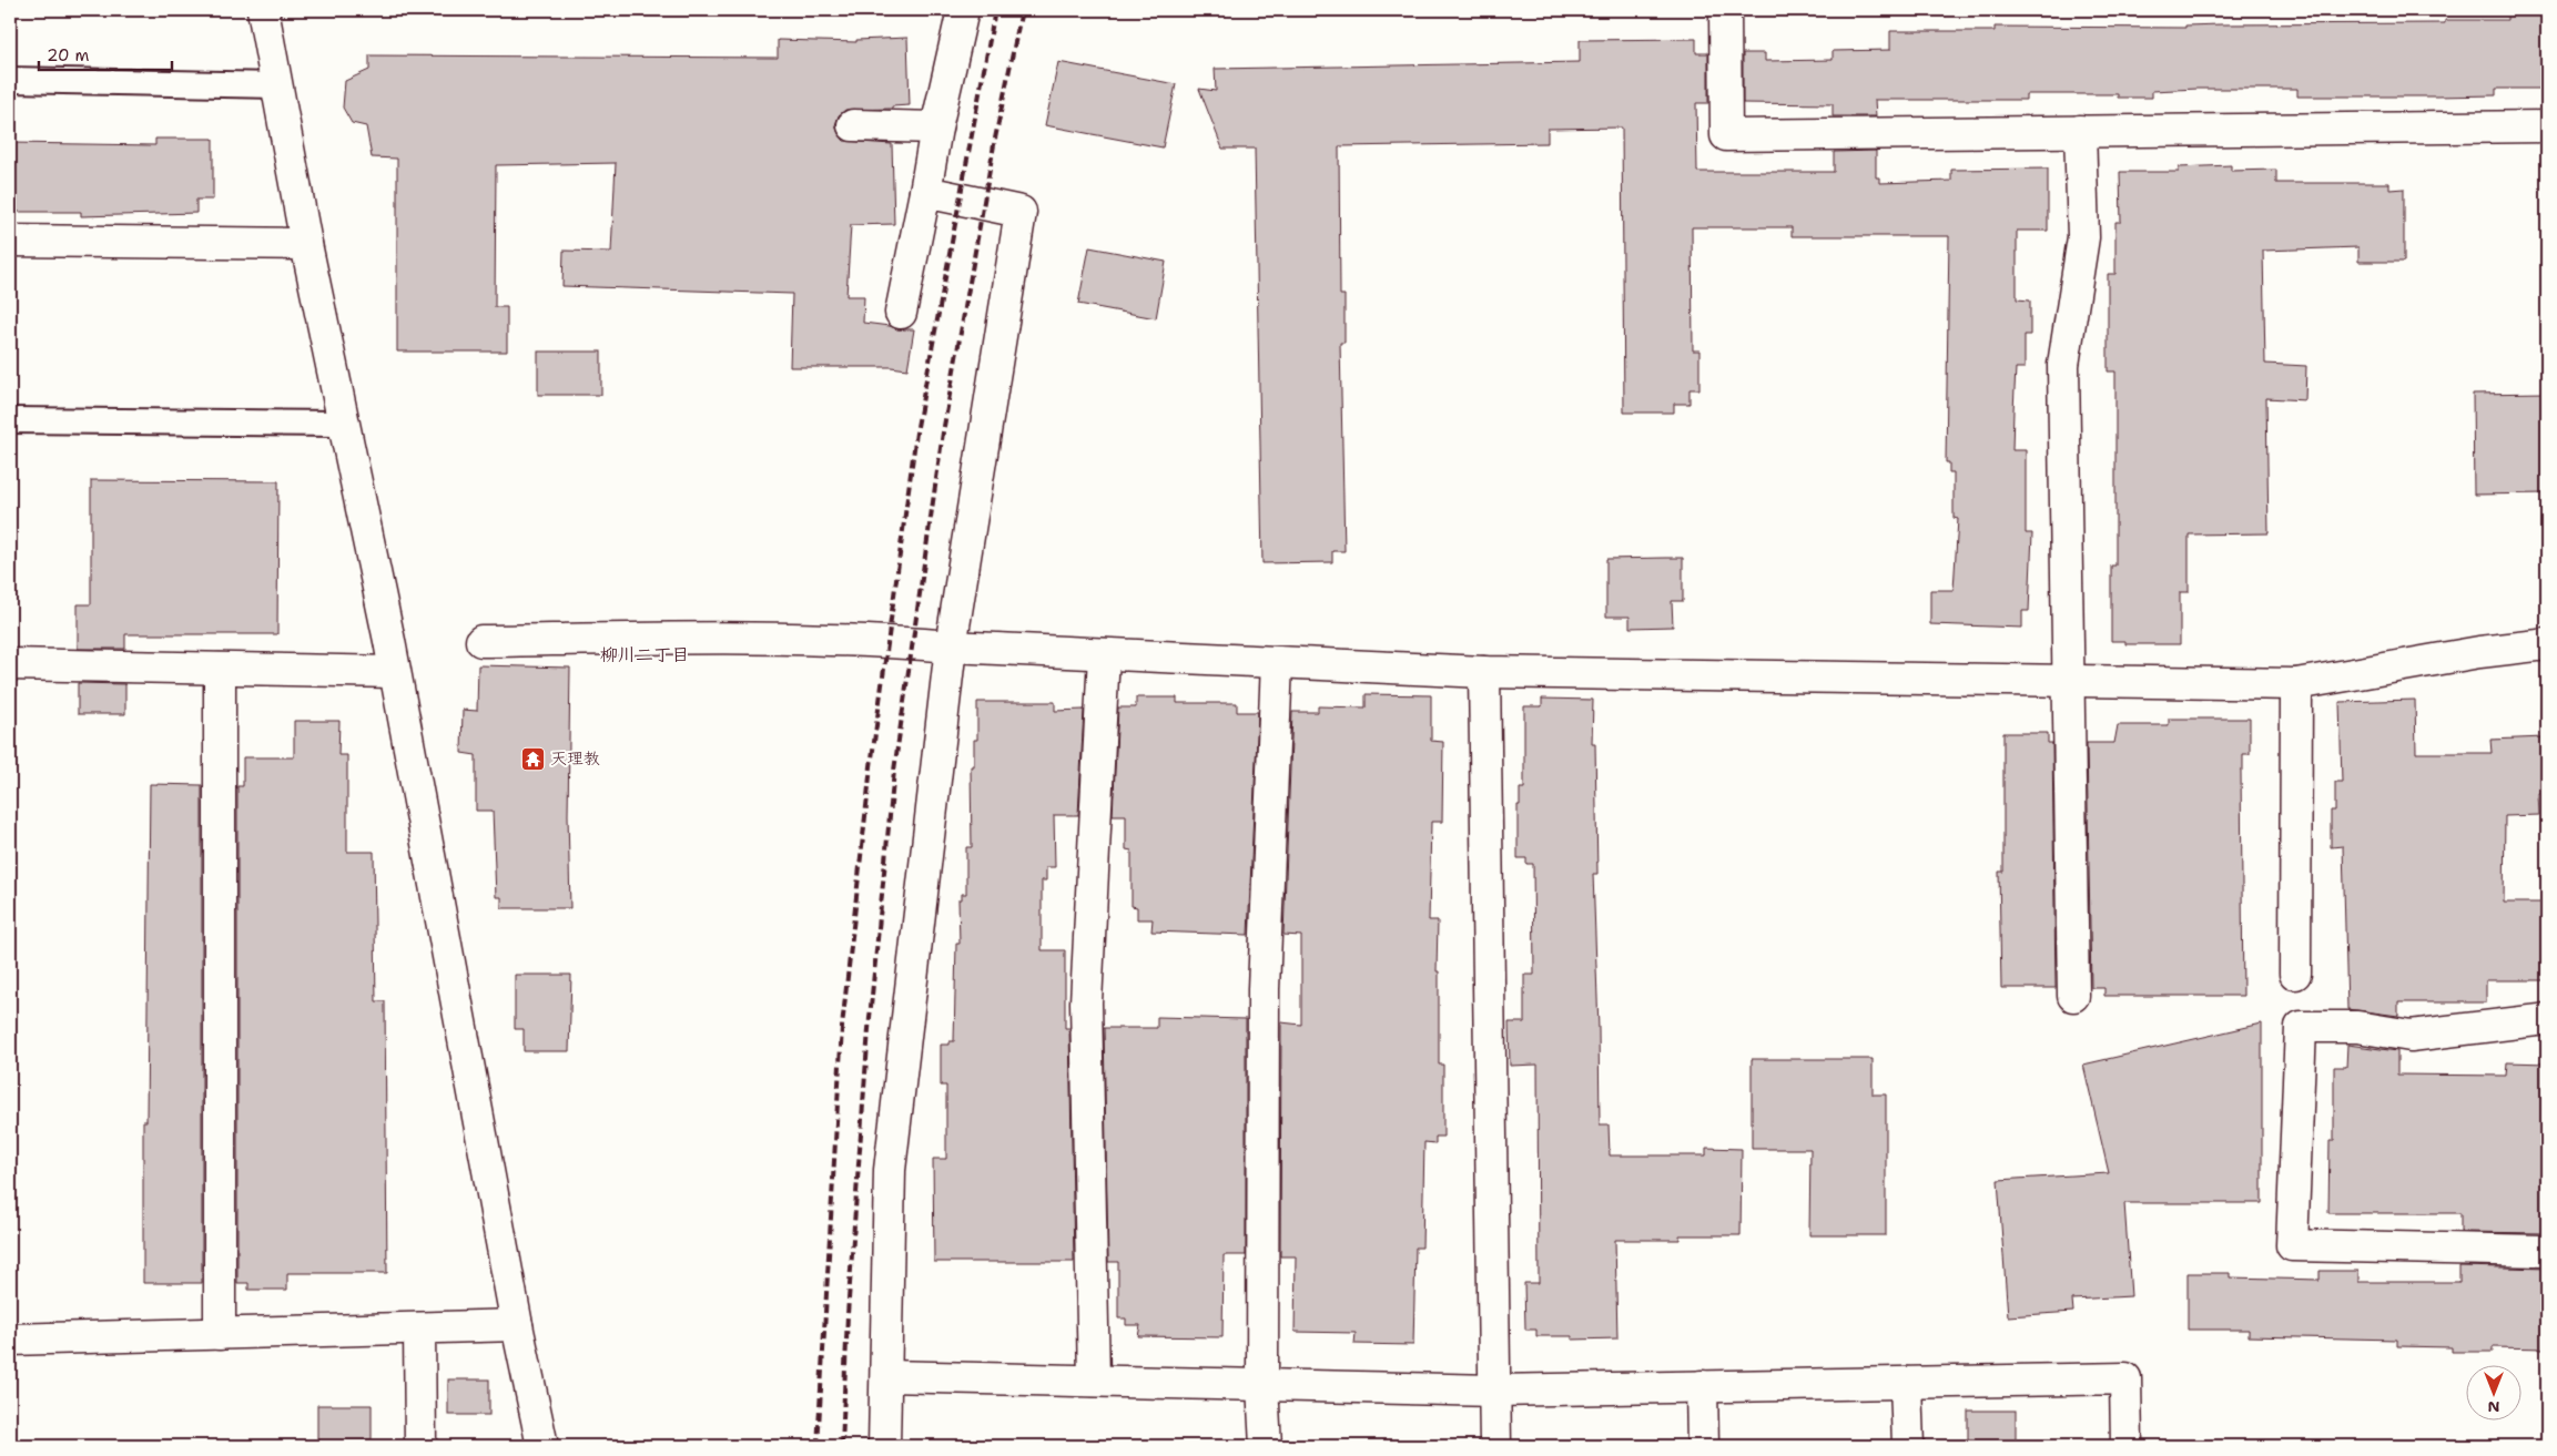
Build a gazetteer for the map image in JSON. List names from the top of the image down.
{
  "districts": ["柳川二丁目"],
  "places": {
    "temple": ["天理教"]
  },
  "scale_bar": "20 m",
  "north": "bottom"
}
